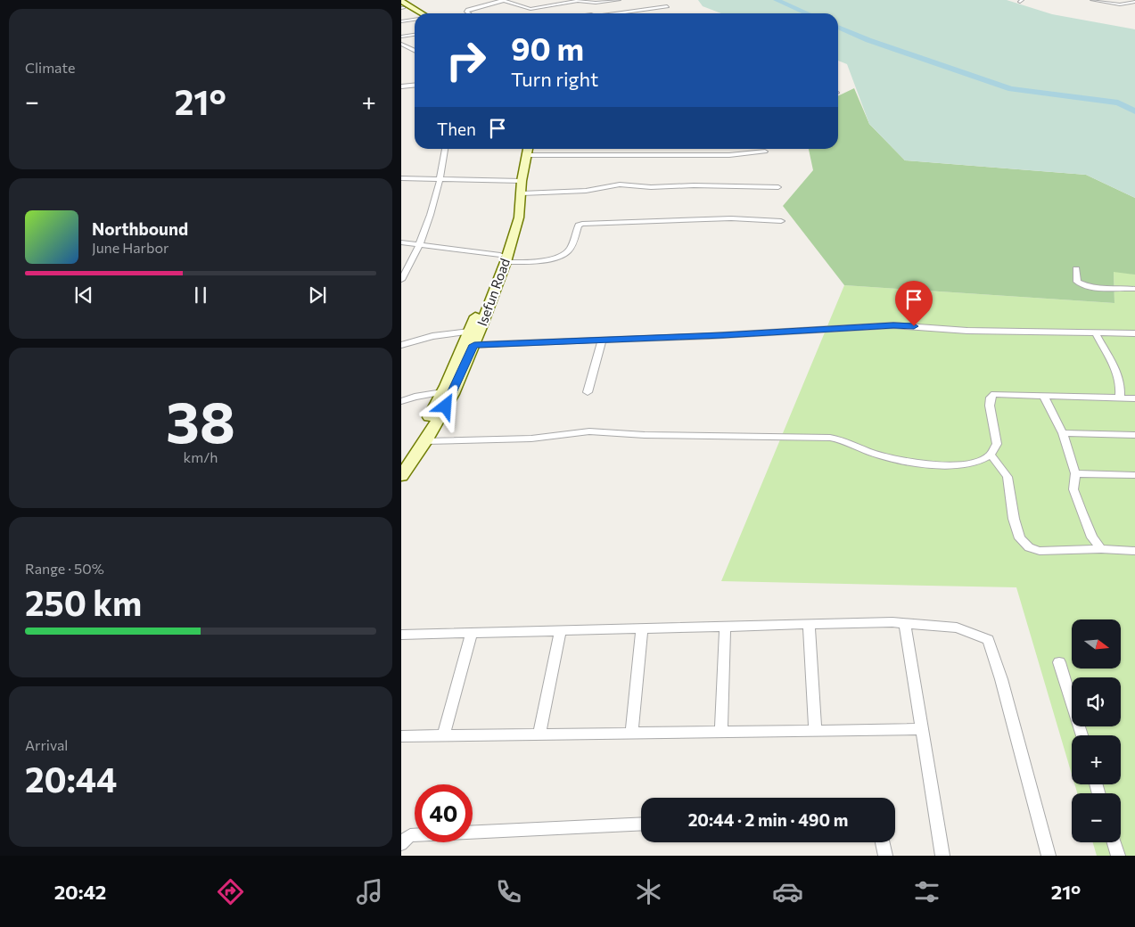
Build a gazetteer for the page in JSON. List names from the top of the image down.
{
  "streets": {
    "street": ["Isefun Road"]
  },
  "north": "right",
  "page": {
    "tile": [
      "Climate",
      ["38", "km/h"],
      ["Range · 50%", "250 km"],
      ["Arrival", "20:44"]
    ],
    "turn": ["90 m", "Turn right"],
    "heat": ["−", "21°", "+"],
    "then": "Then",
    "song": ["Northbound", "June Harbor"],
    "map_buttons": ["+", "−"],
    "limit": "40",
    "trip": "20:44 · 2 min · 490 m",
    "tabs": ["20:42", "21°"]
  }
}
